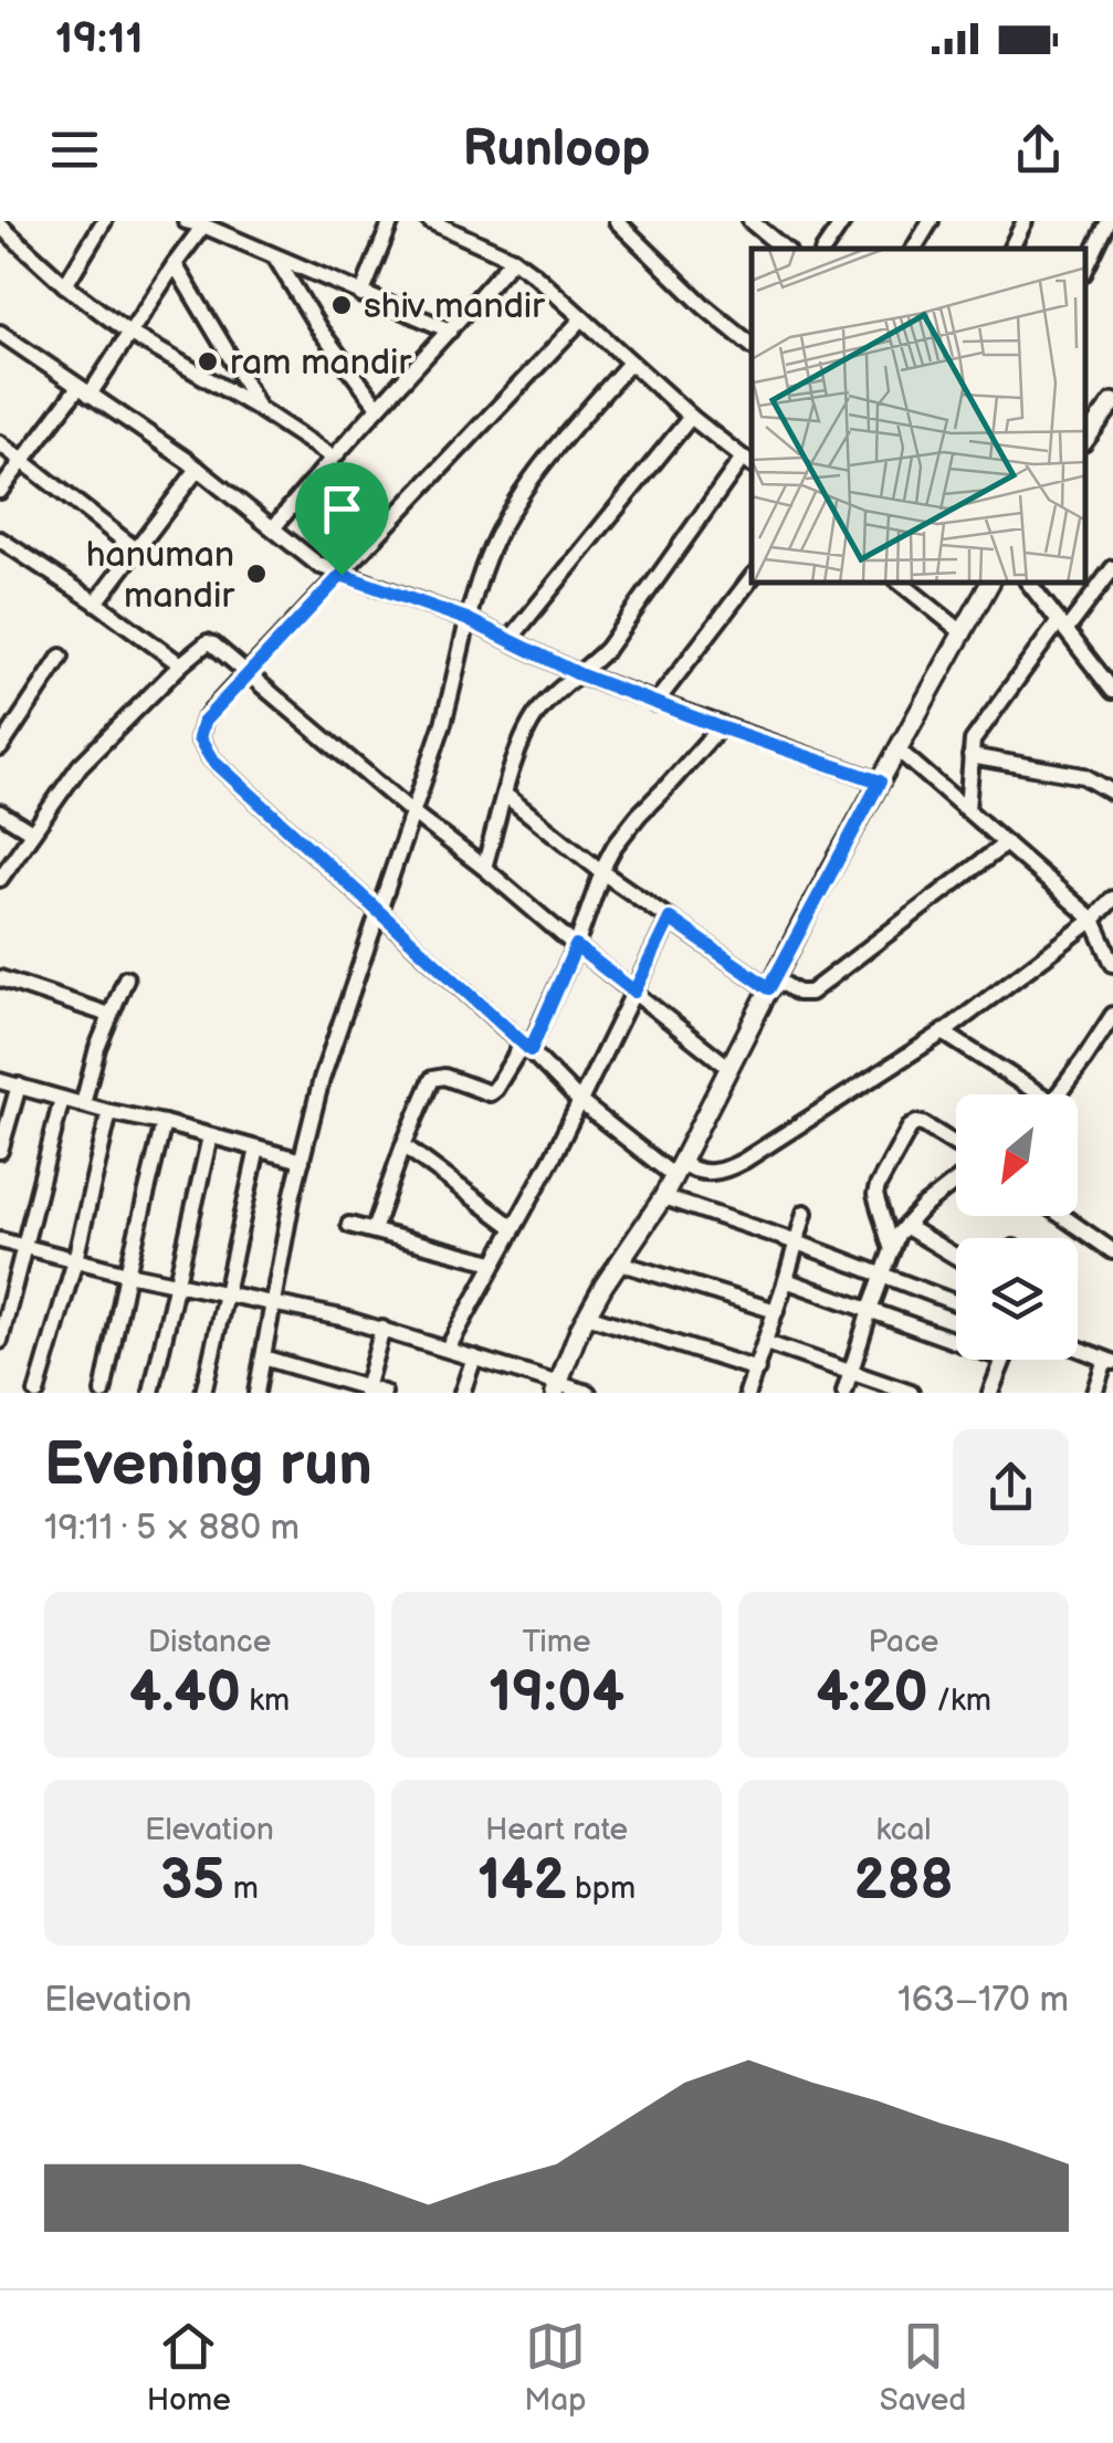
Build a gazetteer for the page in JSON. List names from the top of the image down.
{
  "places": ["shiv mandir", "ram mandir", "hanuman mandir"],
  "north": "bottom left",
  "page": {
    "status": "19:11",
    "header": "Runloop",
    "heading": ["Evening run", "19:11 · 5 × 880 m"],
    "stats": [
      ["Distance", "4.40 km"],
      ["Time", "19:04"],
      ["Pace", "4:20 /km"],
      ["Elevation", "35 m"],
      ["Heart rate", "142 bpm"],
      ["kcal", "288"]
    ],
    "chart": ["Elevation", "163–170 m"],
    "tabs": ["Home", "Map", "Saved"]
  }
}
